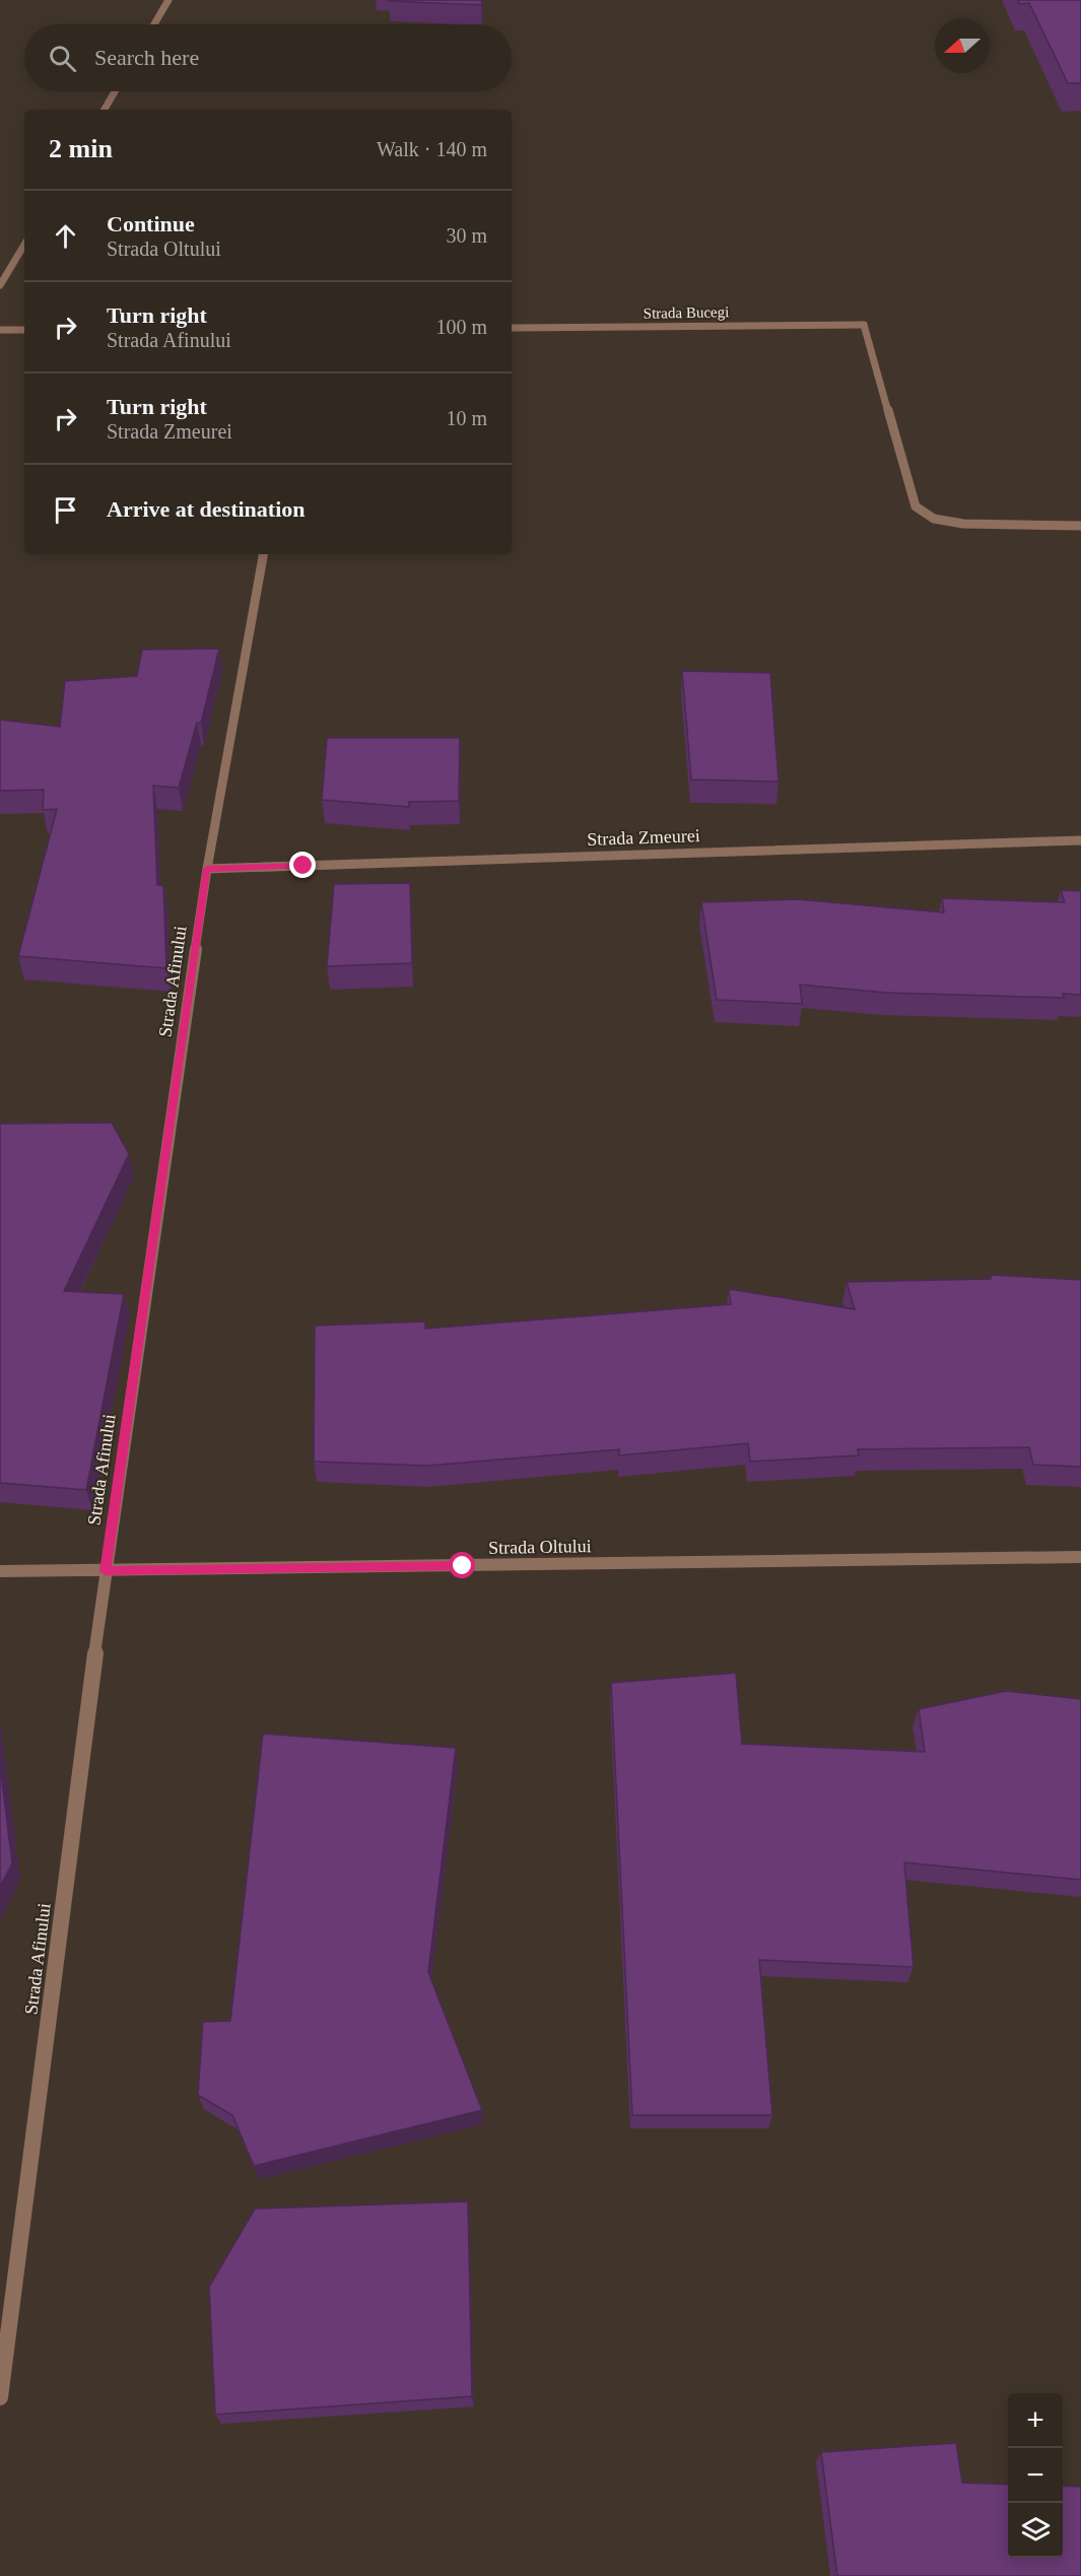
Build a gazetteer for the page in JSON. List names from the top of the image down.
{
  "streets": {
    "street": [
      "Strada Bucegi",
      "Strada Zmeurei",
      "Strada Afinului",
      "Strada Oltului"
    ]
  },
  "crossings": [
    ["Strada Zmeurei", "Strada Afinului"],
    ["Strada Afinului", "Strada Oltului"]
  ],
  "north": "left",
  "page": {
    "search": "Search here",
    "heading": ["2 min", "Walk · 140 m"],
    "list": [
      ["Continue", "Strada Oltului", "30 m"],
      ["Turn right", "Strada Afinului", "100 m"],
      ["Turn right", "Strada Zmeurei", "10 m"],
      "Arrive at destination"
    ],
    "map_buttons": ["+", "−"]
  }
}
